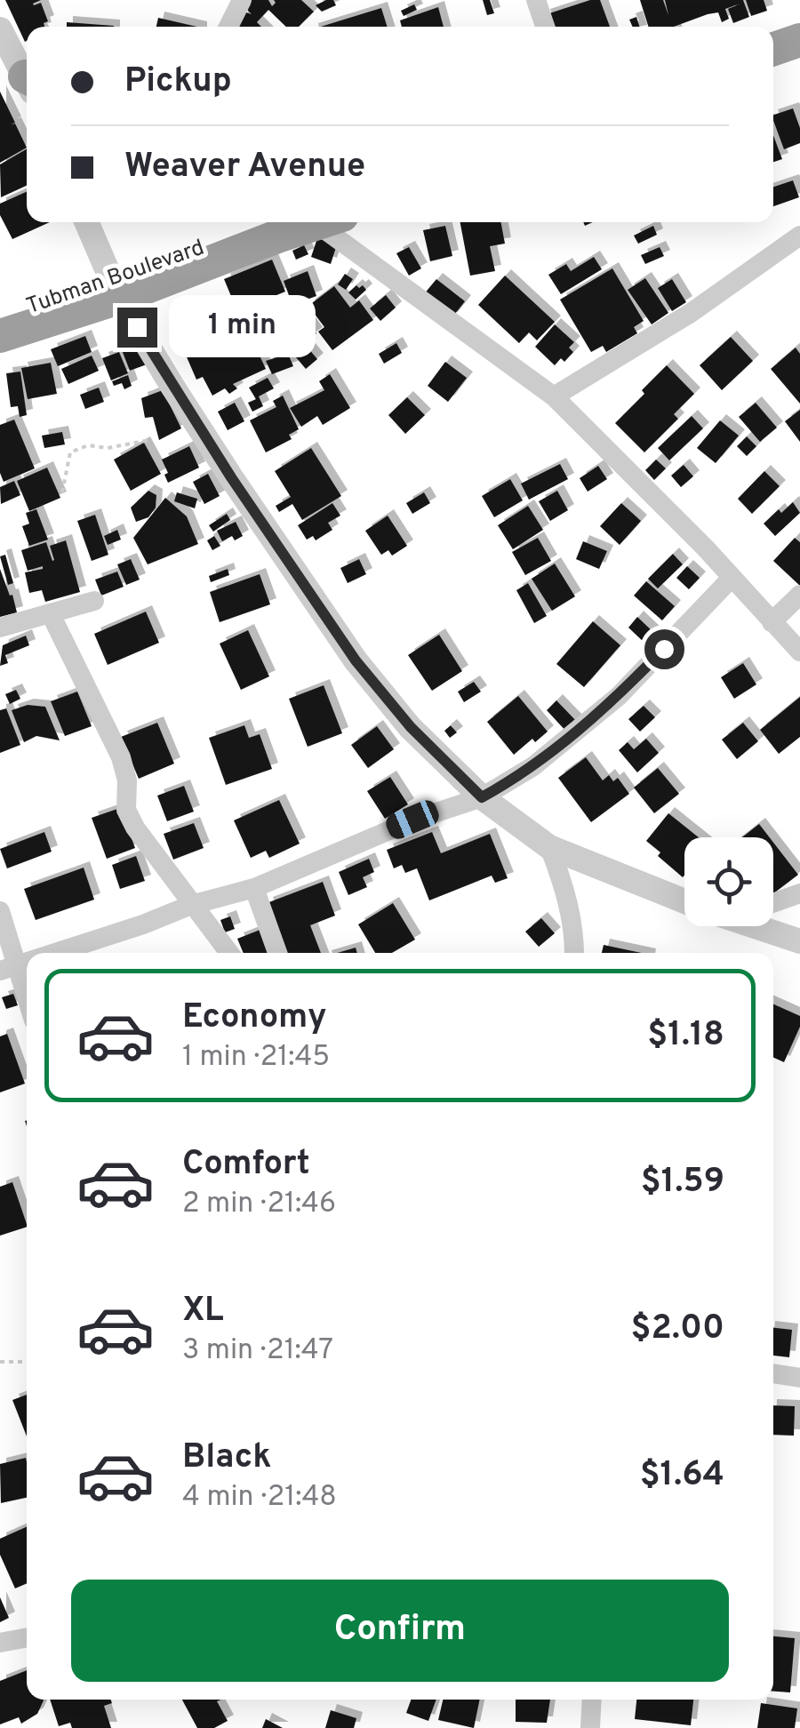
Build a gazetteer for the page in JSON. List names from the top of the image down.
{
  "streets": {
    "highway": ["Tubman Boulevard"]
  },
  "page": {
    "banner": ["Pickup", "Weaver Avenue"],
    "bubble": "1 min",
    "list": [
      {
        "name": "Economy",
        "note": "1 min · 21:45",
        "value": "$1.18"
      },
      {
        "name": "Comfort",
        "note": "2 min · 21:46",
        "value": "$1.59"
      },
      {
        "name": "XL",
        "note": "3 min · 21:47",
        "value": "$2.00"
      },
      {
        "name": "Black",
        "note": "4 min · 21:48",
        "value": "$1.64"
      }
    ],
    "buttons": "Confirm"
  }
}
